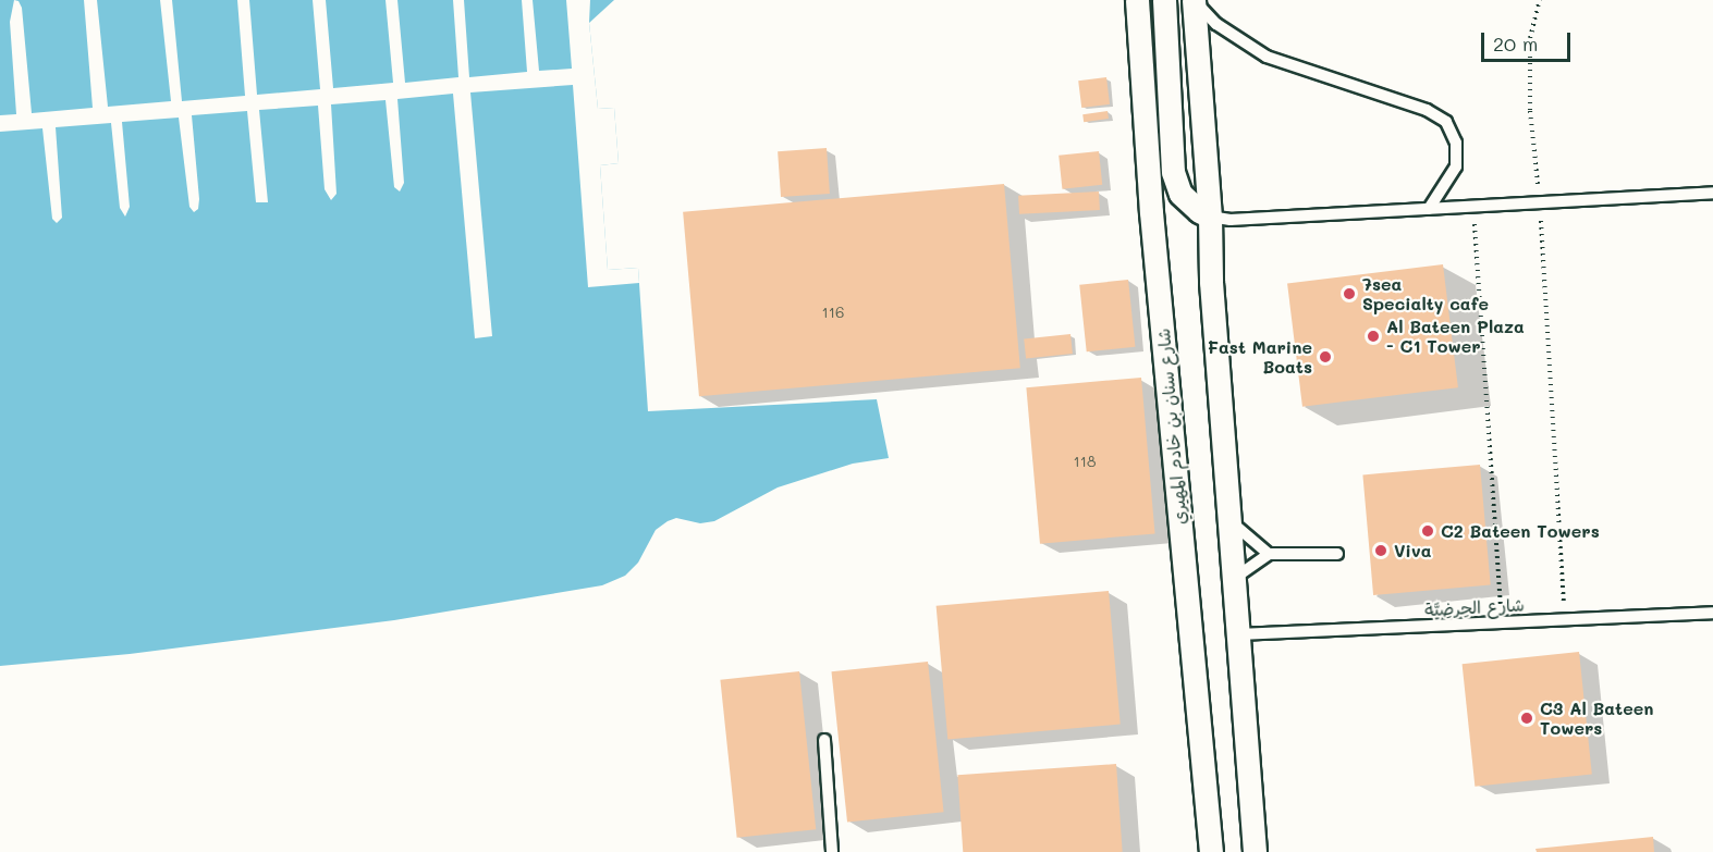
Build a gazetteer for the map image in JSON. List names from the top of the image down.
{
  "streets": {
    "street": ["شارع سنان بن خادم المهيري"],
    "lane": ["شارع الحِرضِيَّة"]
  },
  "places": [
    "7sea Specialty cafe",
    "Al Bateen Plaza - C1 Tower",
    "Fast Marine Boats",
    "C2 Bateen Towers",
    "Viva",
    "C3 Al Bateen Towers"
  ],
  "house_numbers": ["116", "118"],
  "scale_bar": "20 m"
}
